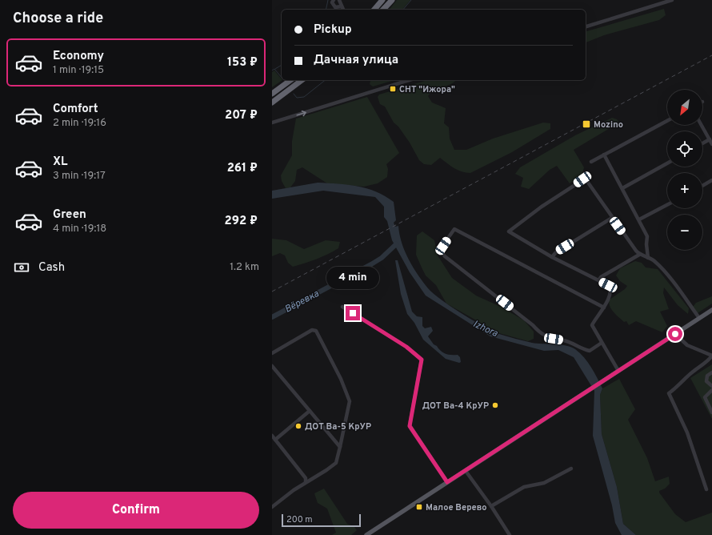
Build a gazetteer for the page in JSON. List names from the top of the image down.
{
  "water": ["Вёревка", "Izhora"],
  "places": {
    "transit": ["СНТ \"Ижора\"", "Mozino", "Малое Верево"],
    "other": ["ДОТ Ва-4 КрУР", "ДОТ Ва-5 КрУР"]
  },
  "scale_bar": "200 m",
  "north": "bottom left",
  "page": {
    "heading": "Choose a ride",
    "banner": ["Pickup", "Дачная улица"],
    "list": [
      {
        "name": "Economy",
        "note": "1 min · 19:15",
        "value": "153 ₽"
      },
      {
        "name": "Comfort",
        "note": "2 min · 19:16",
        "value": "207 ₽"
      },
      {
        "name": "XL",
        "note": "3 min · 19:17",
        "value": "261 ₽"
      },
      {
        "name": "Green",
        "note": "4 min · 19:18",
        "value": "292 ₽"
      }
    ],
    "map_buttons": ["+", "−"],
    "pay": ["Cash", "1.2 km"],
    "bubble": "4 min",
    "buttons": "Confirm",
    "scale": "200 m"
  }
}
